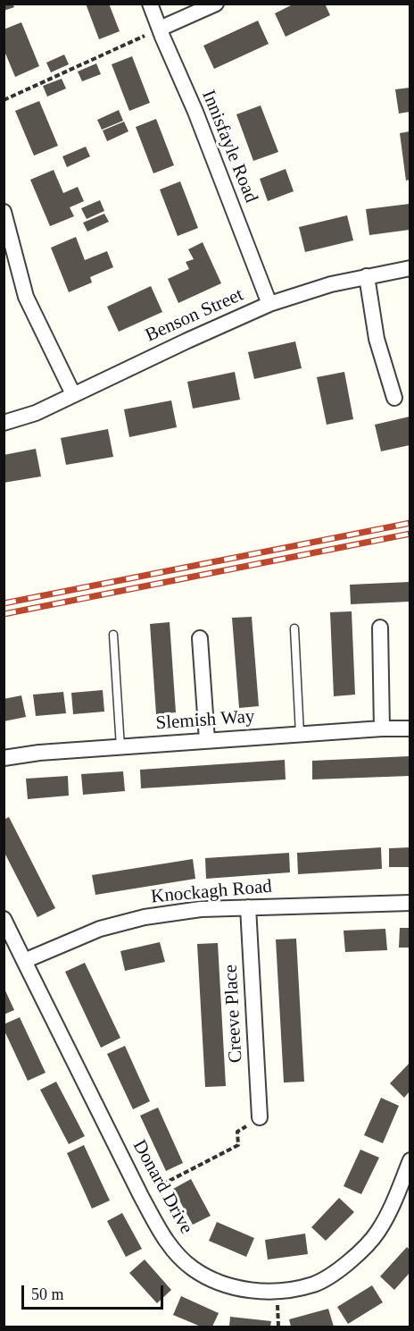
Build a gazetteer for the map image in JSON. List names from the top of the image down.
{
  "streets": {
    "street": [
      "Innisfayle Road",
      "Benson Street",
      "Slemish Way",
      "Knockagh Road",
      "Creeve Place",
      "Donard Drive"
    ]
  },
  "crossings": [
    ["Innisfayle Road", "Benson Street"],
    ["Knockagh Road", "Creeve Place"],
    ["Knockagh Road", "Donard Drive"]
  ],
  "scale_bar": "50 m"
}
